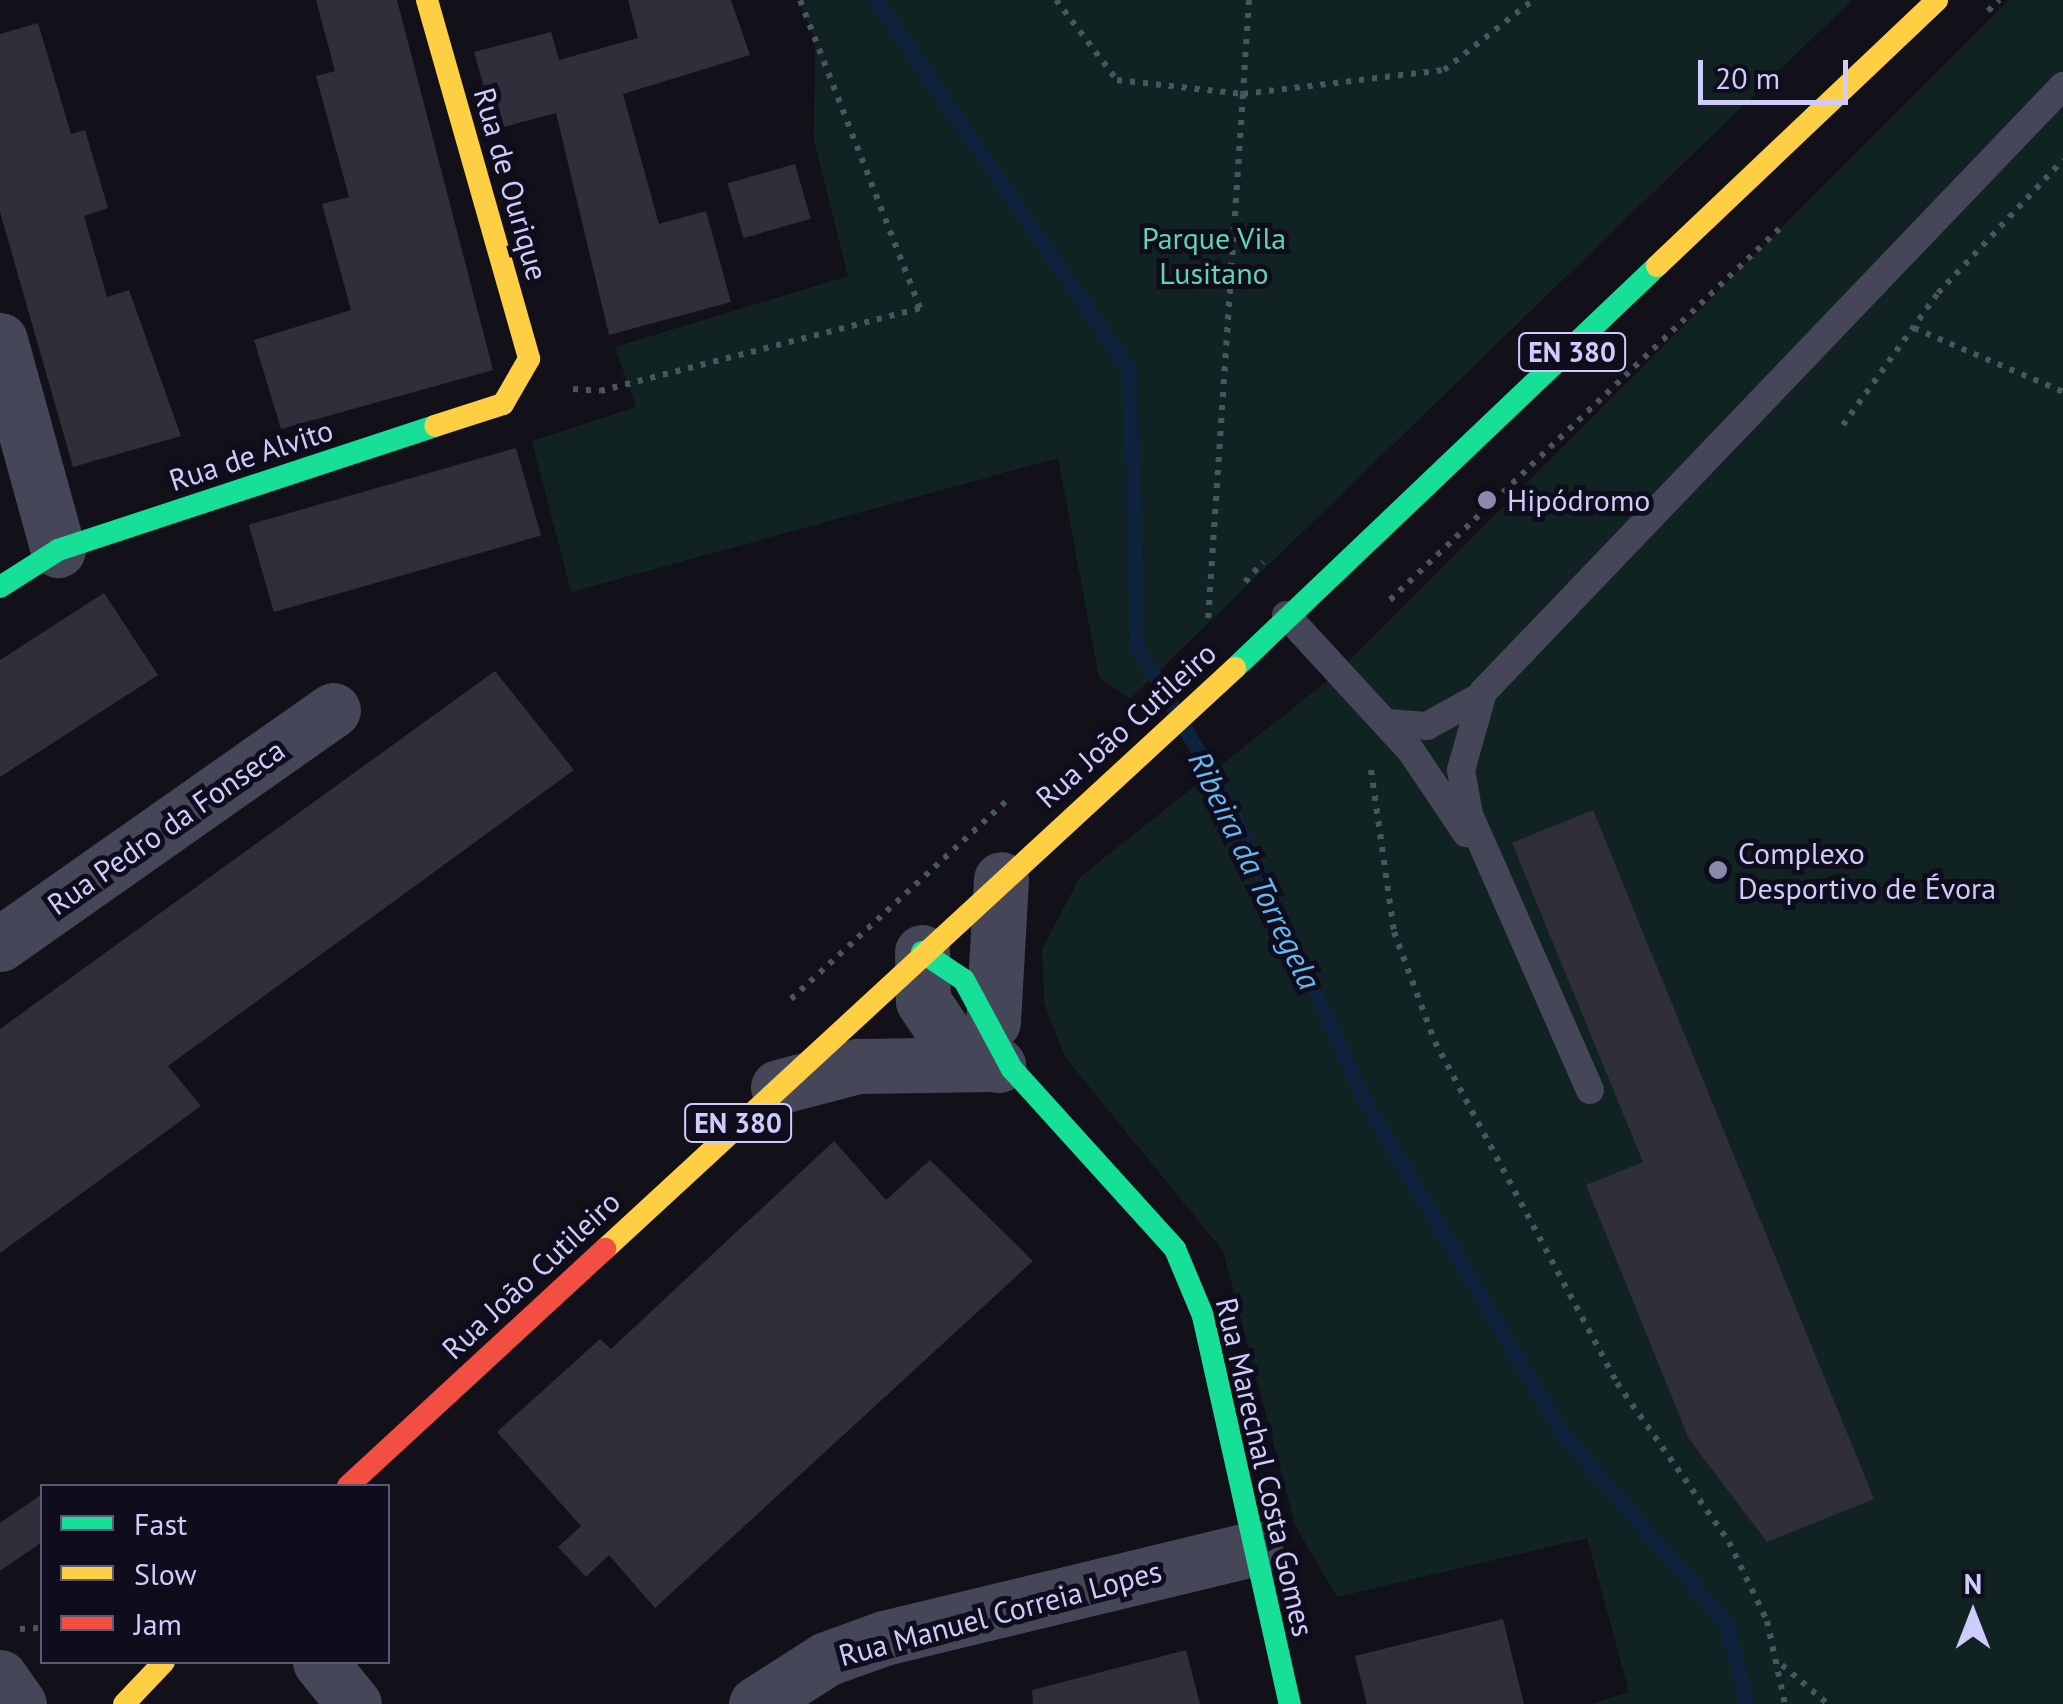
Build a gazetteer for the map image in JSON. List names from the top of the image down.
{
  "streets": {
    "main road": [
      "Rua de Ourique",
      "EN 380",
      "Rua de Alvito",
      "Rua João Cutileiro",
      "Rua Marechal Costa Gomes"
    ],
    "street": ["Rua Pedro da Fonseca", "Rua Manuel Correia Lopes"]
  },
  "crossings": [
    ["Rua de Ourique", "Rua de Alvito"],
    ["Rua Marechal Costa Gomes", "Rua Manuel Correia Lopes"]
  ],
  "water": ["Ribeira da Torregela"],
  "parks": ["Parque Vila Lusitano"],
  "places": ["Hipódromo", "Complexo Desportivo de Évora"],
  "legend": ["Fast", "Slow", "Jam"],
  "scale_bar": "20 m",
  "north": "top"
}
